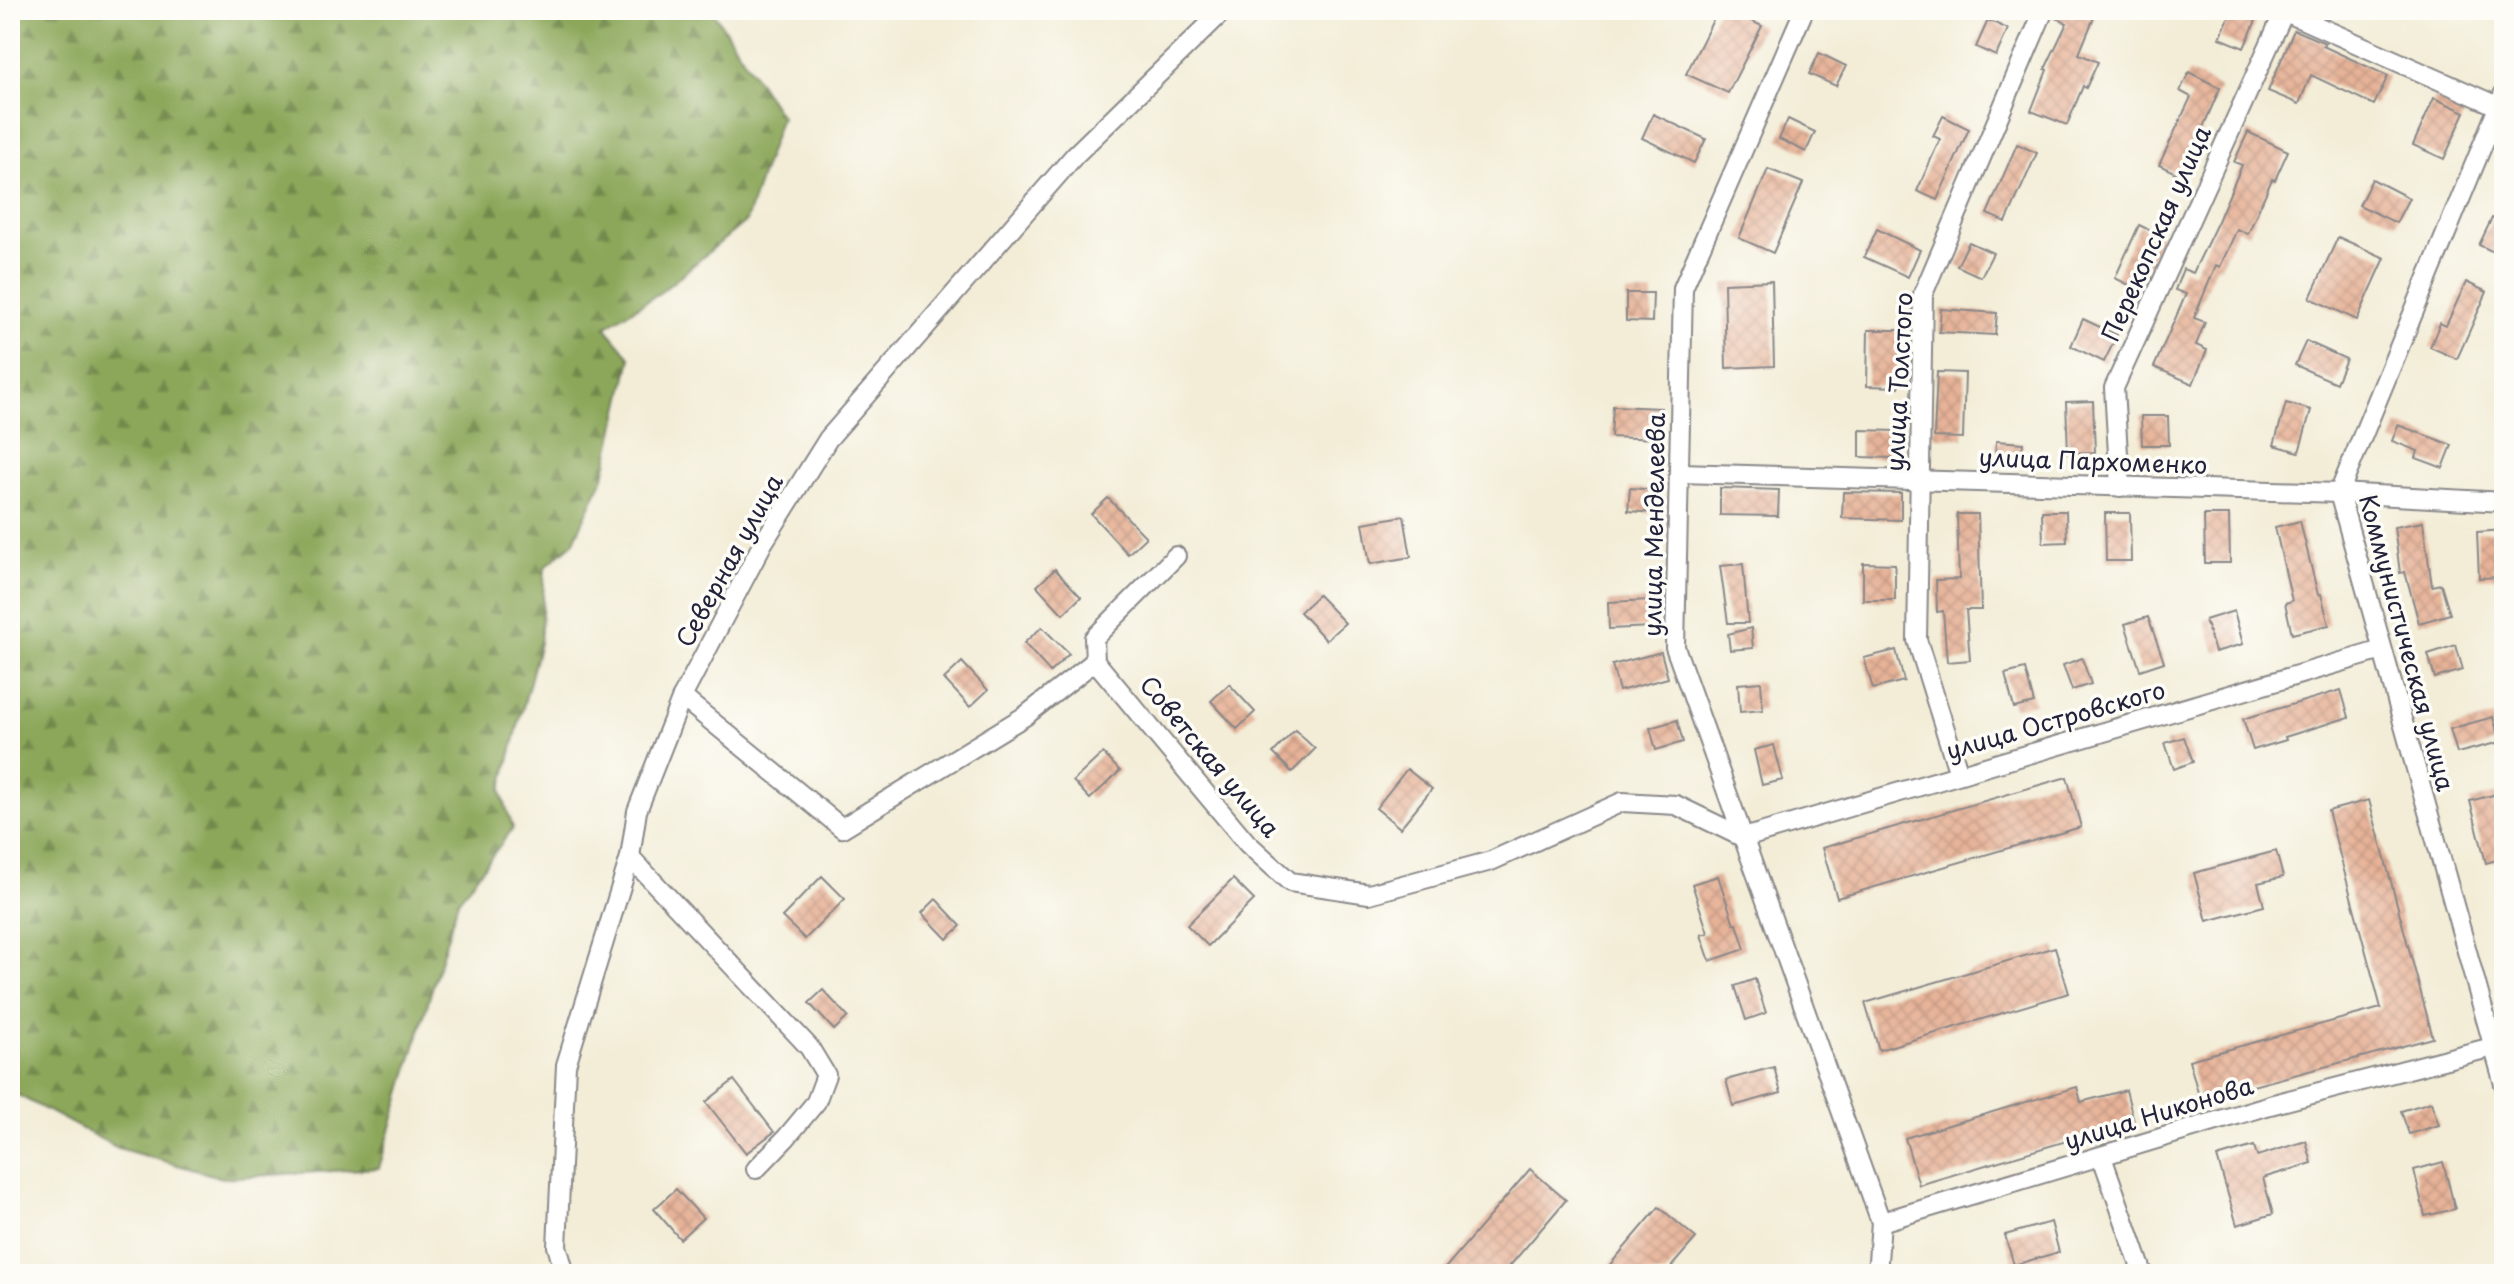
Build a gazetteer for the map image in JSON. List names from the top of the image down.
{
  "streets": {
    "street": [
      "Перекопская улица",
      "улица Толстого",
      "улица Пархоменко",
      "улица Менделеева",
      "Северная улица",
      "Коммунистическая улица",
      "улица Островского",
      "Советская улица",
      "улица Никонова"
    ]
  },
  "crossings": [
    ["Перекопская улица", "улица Пархоменко"],
    ["улица Толстого", "улица Пархоменко"],
    ["улица Толстого", "улица Островского"],
    ["улица Пархоменко", "улица Менделеева"],
    ["улица Пархоменко", "Коммунистическая улица"],
    ["улица Менделеева", "улица Островского"],
    ["улица Менделеева", "Советская улица"],
    ["улица Менделеева", "улица Никонова"],
    ["Коммунистическая улица", "улица Островского"],
    ["Коммунистическая улица", "улица Никонова"],
    ["улица Островского", "Советская улица"]
  ]
}
